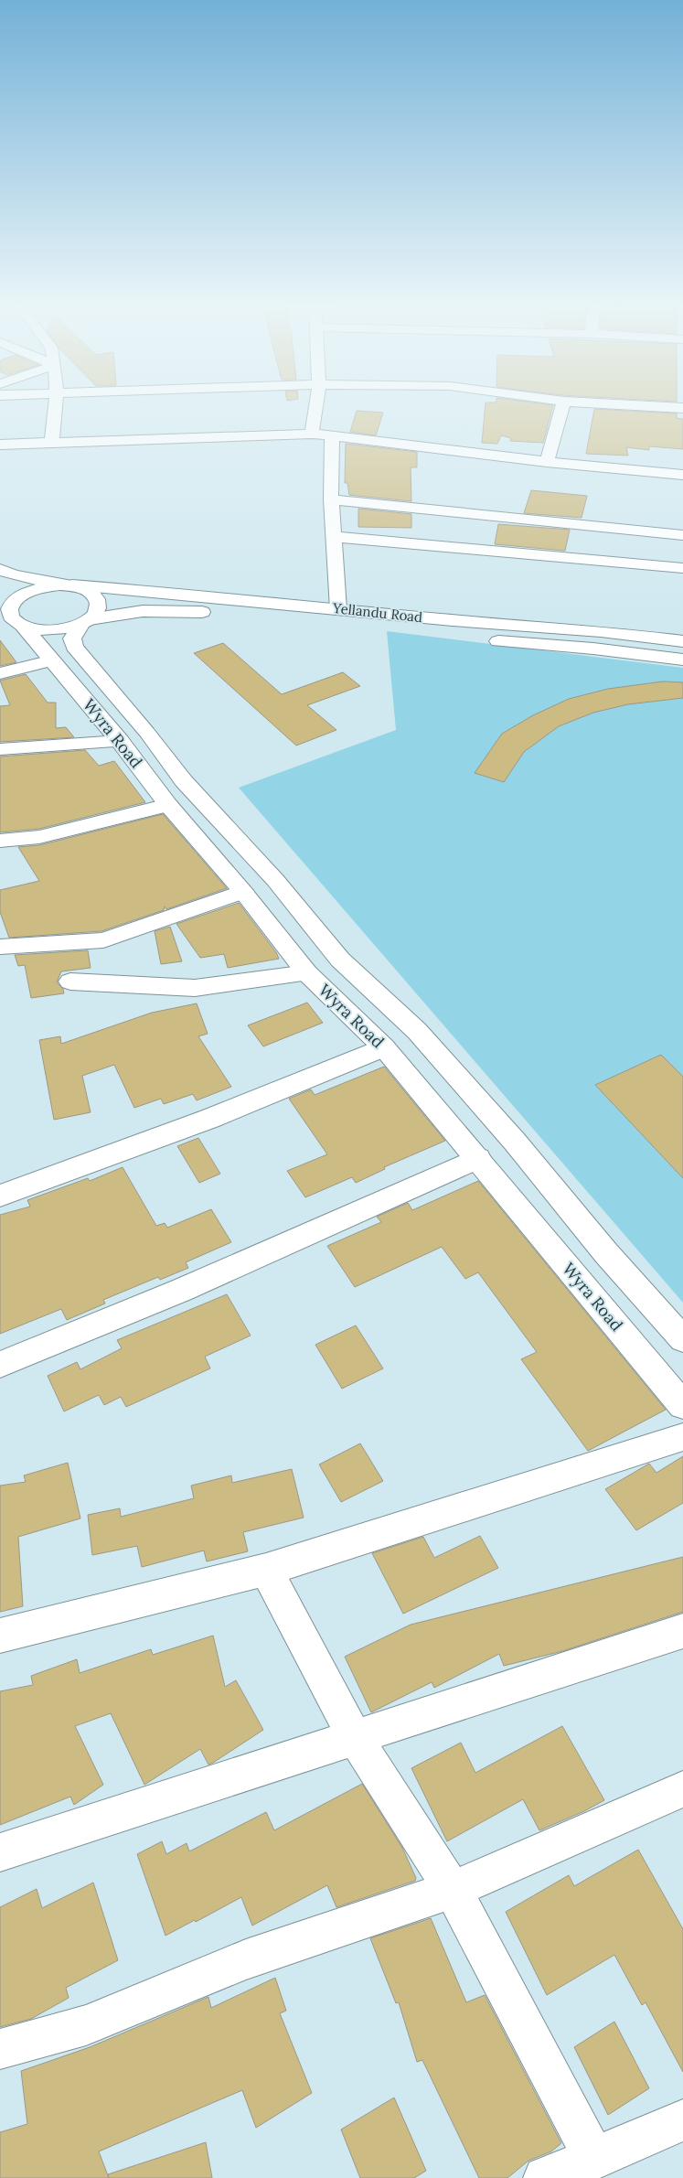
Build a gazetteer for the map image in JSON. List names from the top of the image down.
{
  "streets": {
    "street": ["Yellandu Road", "Wyra Road"]
  },
  "crossings": [
    ["Yellandu Road", "Wyra Road"]
  ]
}
